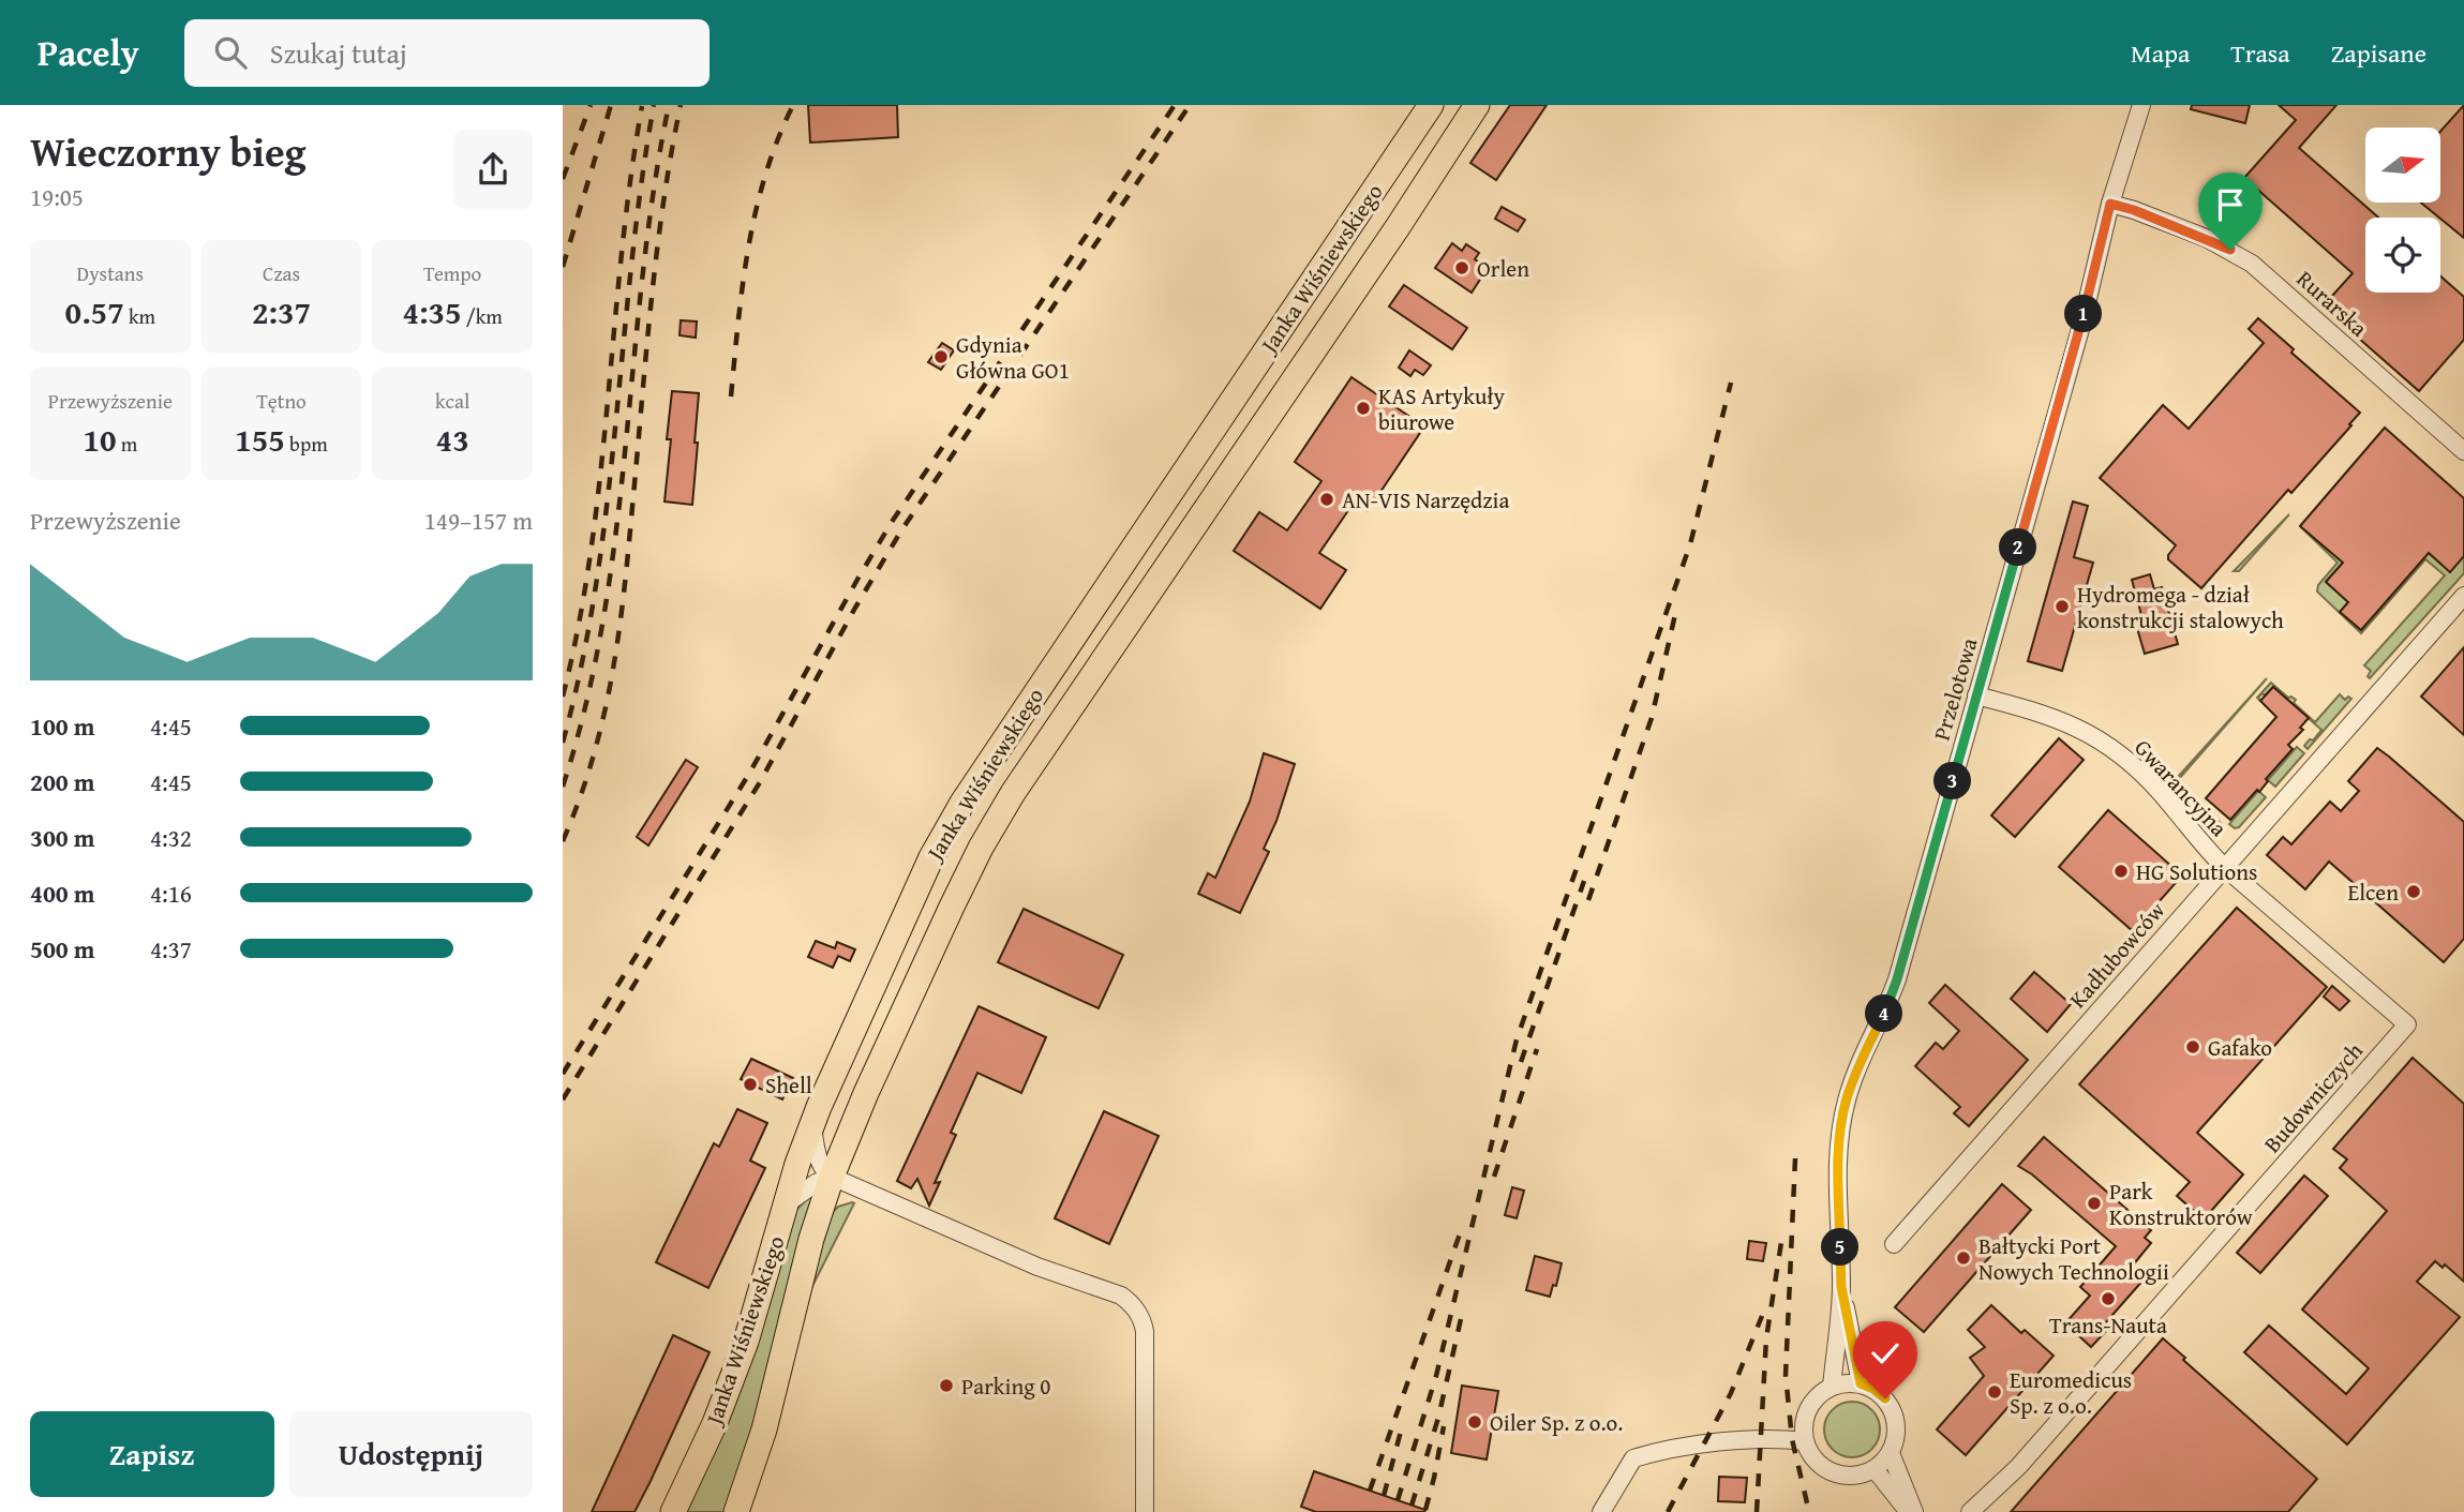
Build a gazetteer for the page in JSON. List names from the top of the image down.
{
  "streets": {
    "highway": ["Janka Wiśniewskiego"],
    "street": [
      "Rurarska",
      "Przelotowa",
      "Gwarancyjna",
      "Kadłubowców",
      "Budowniczych"
    ]
  },
  "crossings": [
    ["Rurarska", "Przelotowa"],
    ["Przelotowa", "Gwarancyjna"],
    ["Gwarancyjna", "Kadłubowców"],
    ["Gwarancyjna", "Budowniczych"],
    ["Kadłubowców", "Budowniczych"]
  ],
  "places": [
    "Orlen",
    "Gdynia Główna GO1",
    "KAS Artykuły biurowe",
    "AN-VIS Narzędzia",
    "Hydromega - dział konstrukcji stalowych",
    "HG Solutions",
    "Elcen",
    "Gafako",
    "Shell",
    "Park Konstruktorów",
    "Bałtycki Port Nowych Technologii",
    "Trans-Nauta",
    "Parking 0",
    "Euromedicus Sp. z o.o.",
    "Oiler Sp. z o.o."
  ],
  "north": "right",
  "page": {
    "header": "Pacely",
    "search": "Szukaj tutaj",
    "nav": ["Mapa", "Trasa", "Zapisane"],
    "heading": ["Wieczorny bieg", "19:05"],
    "stats": [
      ["Dystans", "0.57 km"],
      ["Czas", "2:37"],
      ["Tempo", "4:35 /km"],
      ["Przewyższenie", "10 m"],
      ["Tętno", "155 bpm"],
      ["kcal", "43"]
    ],
    "pins": [
      "1",
      "2",
      "3",
      "4",
      "5"
    ],
    "chart": ["Przewyższenie", "149–157 m"],
    "list": [
      {
        "name": "100 m",
        "note": "4:45"
      },
      {
        "name": "200 m",
        "note": "4:45"
      },
      {
        "name": "300 m",
        "note": "4:32"
      },
      {
        "name": "400 m",
        "note": "4:16"
      },
      {
        "name": "500 m",
        "note": "4:37"
      }
    ],
    "buttons": ["Zapisz", "Udostępnij"]
  }
}
